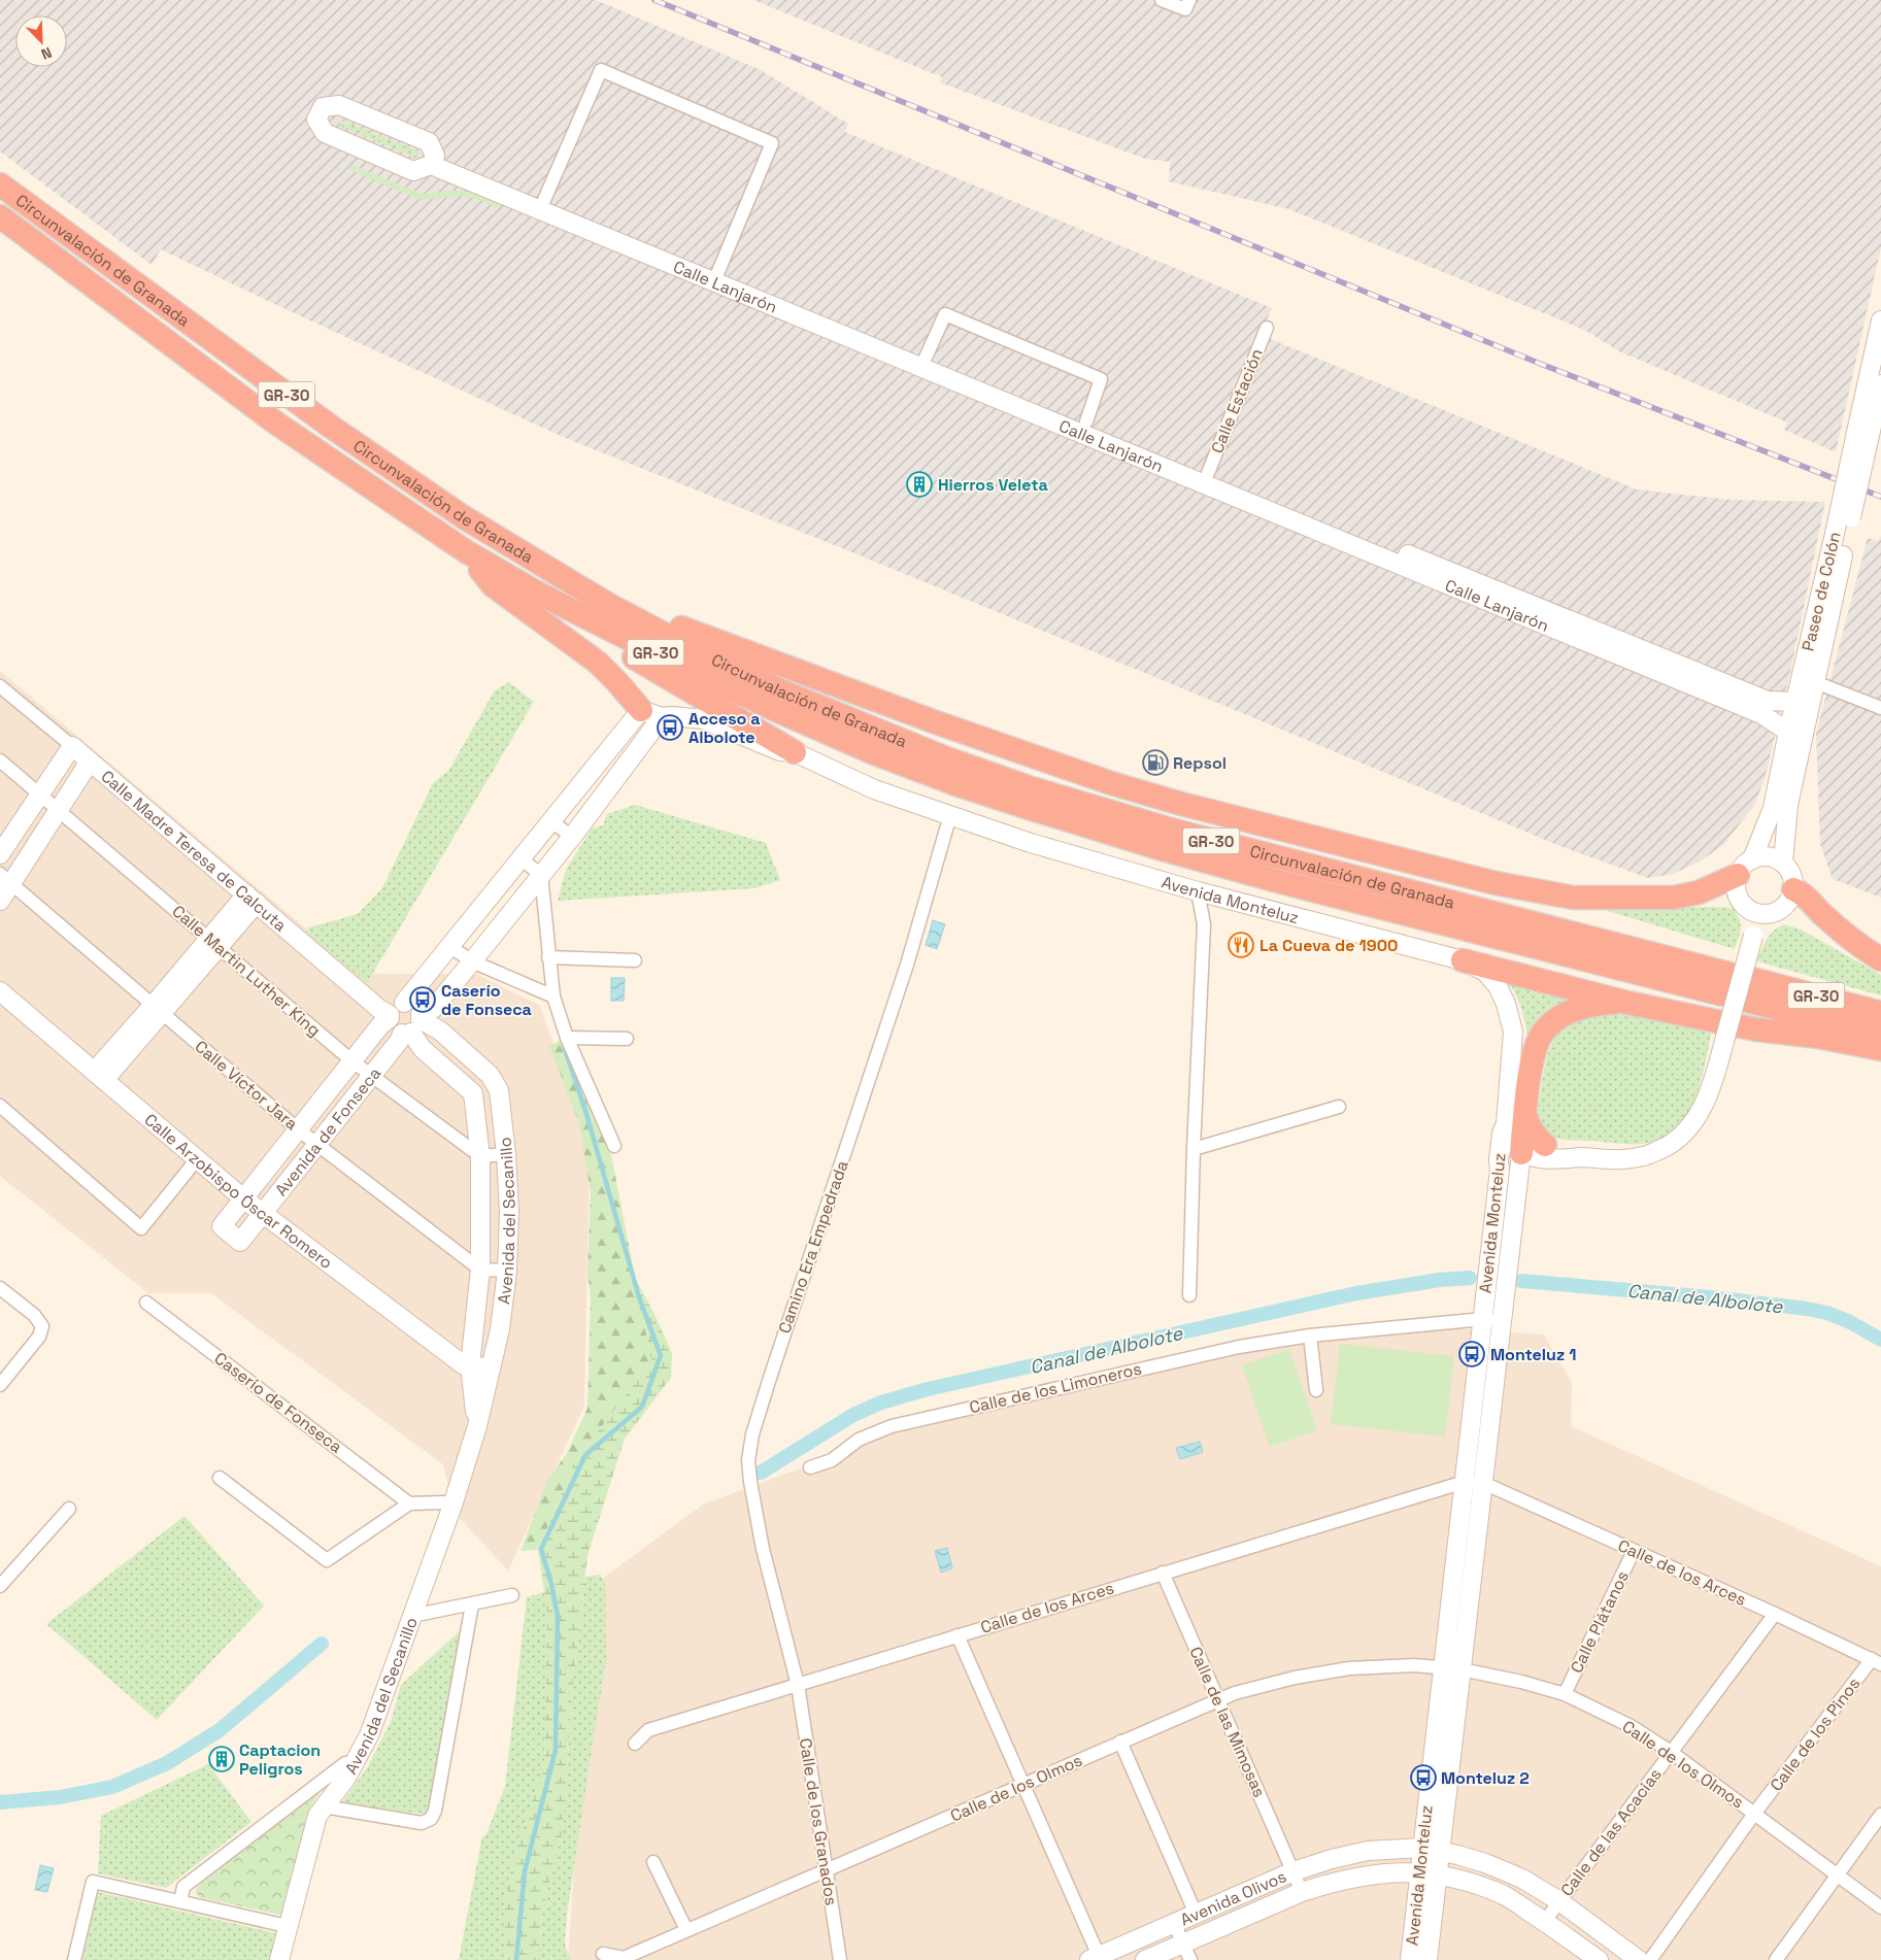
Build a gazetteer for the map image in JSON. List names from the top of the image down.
{
  "streets": {
    "highway": ["Circunvalación de Granada", "GR-30"],
    "street": [
      "Calle Lanjarón",
      "Calle Estación",
      "Paseo de Colón",
      "Calle Madre Teresa de Calcuta",
      "Avenida Monteluz",
      "Calle Martin Luther King",
      "Calle Víctor Jara",
      "Avenida de Fonseca",
      "Calle Arzobispo Óscar Romero",
      "Avenida del Secanillo",
      "Camino Era Empedrada",
      "Calle de los Limoneros",
      "Caserío de Fonseca",
      "Calle de los Arces",
      "Calle Plátanos",
      "Calle de las Mimosas",
      "Calle de los Pinos",
      "Calle de los Olmos",
      "Calle de los Granados",
      "Calle de las Acacias",
      "Avenida Olivos"
    ]
  },
  "crossings": [
    ["Calle Lanjarón", "Calle Estación"],
    ["Calle Lanjarón", "Paseo de Colón"],
    ["Calle Madre Teresa de Calcuta", "Avenida de Fonseca"],
    ["Calle Madre Teresa de Calcuta", "Avenida del Secanillo"],
    ["Avenida Monteluz", "Avenida de Fonseca"],
    ["Avenida Monteluz", "Camino Era Empedrada"],
    ["Avenida Monteluz", "Calle de los Limoneros"],
    ["Avenida Monteluz", "Calle de los Arces"],
    ["Avenida Monteluz", "Calle de los Olmos"],
    ["Avenida Monteluz", "Avenida Olivos"],
    ["Calle Martin Luther King", "Avenida de Fonseca"],
    ["Calle Martin Luther King", "Avenida del Secanillo"],
    ["Calle Víctor Jara", "Avenida de Fonseca"],
    ["Calle Víctor Jara", "Avenida del Secanillo"],
    ["Avenida de Fonseca", "Calle Arzobispo Óscar Romero"],
    ["Avenida de Fonseca", "Avenida del Secanillo"],
    ["Calle Arzobispo Óscar Romero", "Avenida del Secanillo"],
    ["Camino Era Empedrada", "Calle de los Arces"],
    ["Camino Era Empedrada", "Calle de los Granados"],
    ["Calle de los Arces", "Calle Plátanos"],
    ["Calle de los Arces", "Calle de las Mimosas"],
    ["Calle de los Arces", "Calle de los Pinos"],
    ["Calle de los Arces", "Calle de los Granados"],
    ["Calle de los Arces", "Calle de las Acacias"],
    ["Calle Plátanos", "Calle de los Olmos"],
    ["Calle de las Mimosas", "Calle de los Olmos"],
    ["Calle de las Mimosas", "Avenida Olivos"],
    ["Calle de los Pinos", "Calle de los Olmos"],
    ["Calle de los Olmos", "Calle de los Granados"],
    ["Calle de los Olmos", "Calle de las Acacias"],
    ["Calle de las Acacias", "Avenida Olivos"]
  ],
  "water": ["Canal de Albolote"],
  "places": {
    "building": ["Hierros Veleta", "Captacion Peligros"],
    "bus stop": [
      "Acceso a Albolote",
      "Caserío de Fonseca",
      "Monteluz 1",
      "Monteluz 2"
    ],
    "fuel station": ["Repsol"],
    "restaurant": ["La Cueva de 1900"]
  },
  "north": "bottom right"
}
